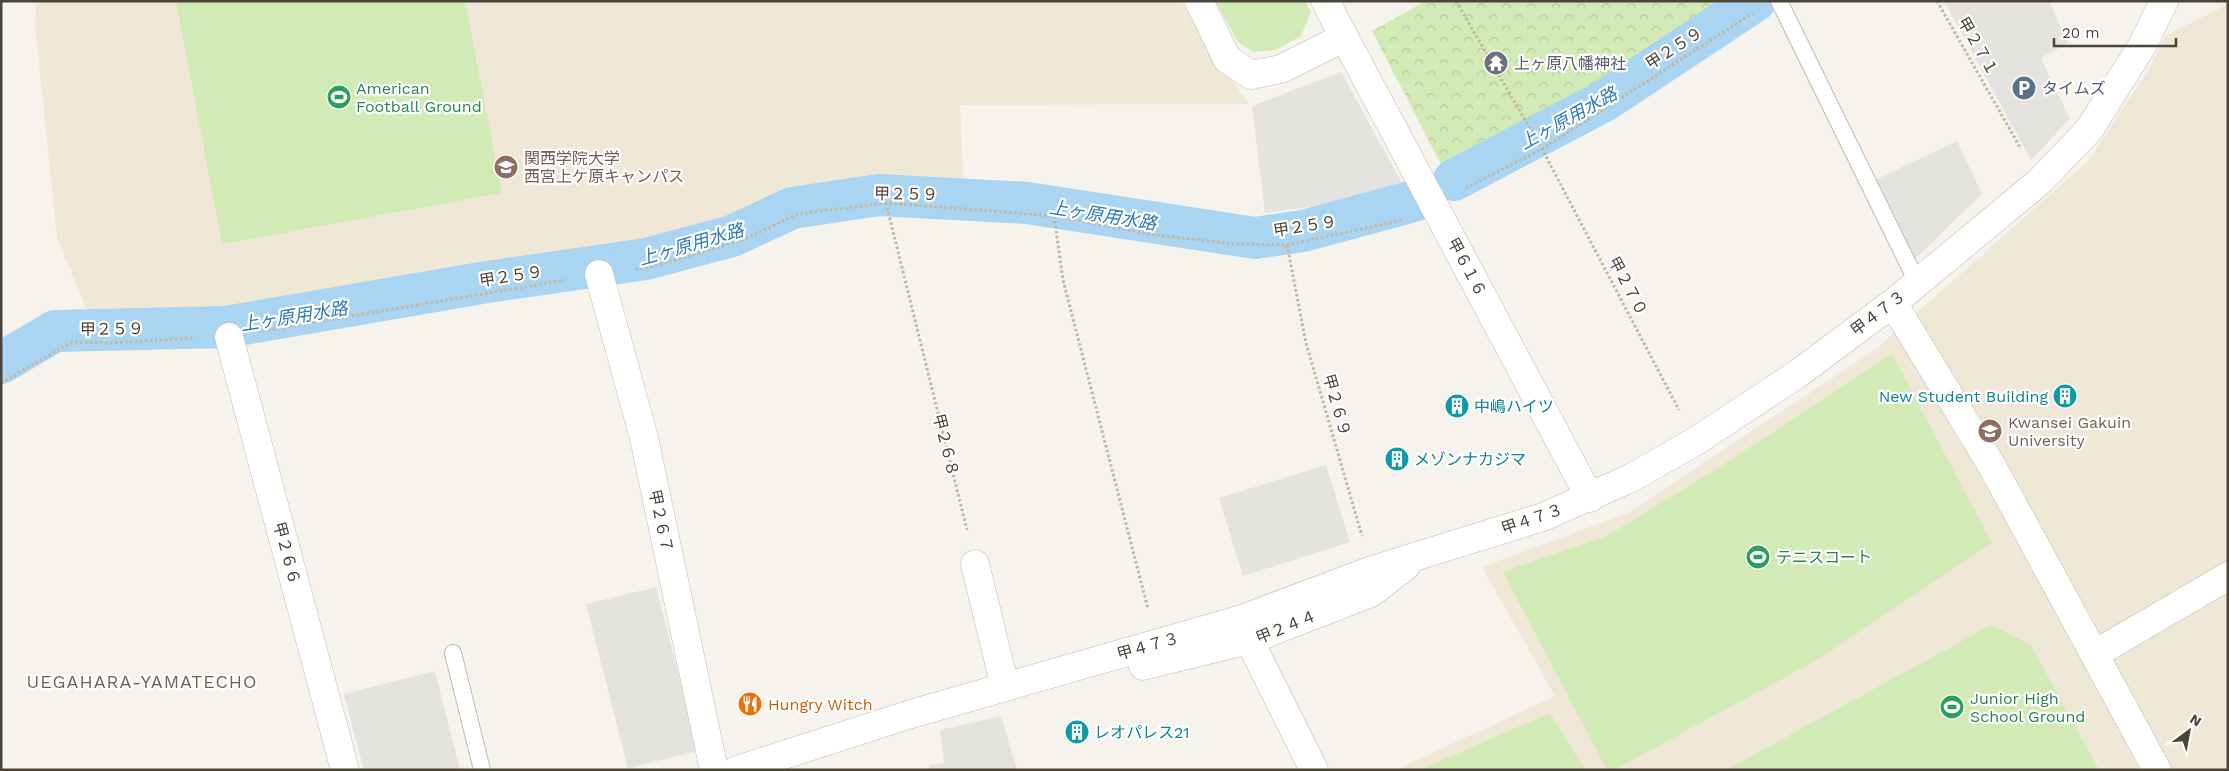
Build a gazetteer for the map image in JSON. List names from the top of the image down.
{
  "streets": {
    "street": [
      "甲６１６",
      "甲４７３",
      "甲２６７",
      "甲２６６",
      "甲２４４"
    ],
    "path": [
      "甲２７１",
      "甲２５９",
      "甲２７０",
      "甲２６９",
      "甲２６８"
    ]
  },
  "crossings": [
    ["甲２７１", "甲４７３"],
    ["甲２５９", "甲６１６"],
    ["甲２５９", "甲２７０"],
    ["甲２５９", "甲２６９"],
    ["甲２５９", "甲２６８"],
    ["甲２５９", "甲２６７"],
    ["甲２５９", "甲２６６"],
    ["甲６１６", "甲４７３"],
    ["甲２７０", "甲４７３"],
    ["甲４７３", "甲２６９"],
    ["甲４７３", "甲２４４"]
  ],
  "districts": ["UEGAHARA-YAMATECHO"],
  "water": ["上ヶ原用水路"],
  "places": {
    "temple": ["上ヶ原八幡神社"],
    "parking": ["タイムズ"],
    "sports": ["American Football Ground", "テニスコート", "Junior High School Ground"],
    "school or university": ["関西学院大学 西宮上ケ原キャンパス", "Kwansei Gakuin University"],
    "building": [
      "New Student Building",
      "中嶋ハイツ",
      "メゾンナカジマ",
      "レオパレス21"
    ],
    "restaurant": ["Hungry Witch"]
  },
  "scale_bar": "20 m",
  "north": "top right"
}
